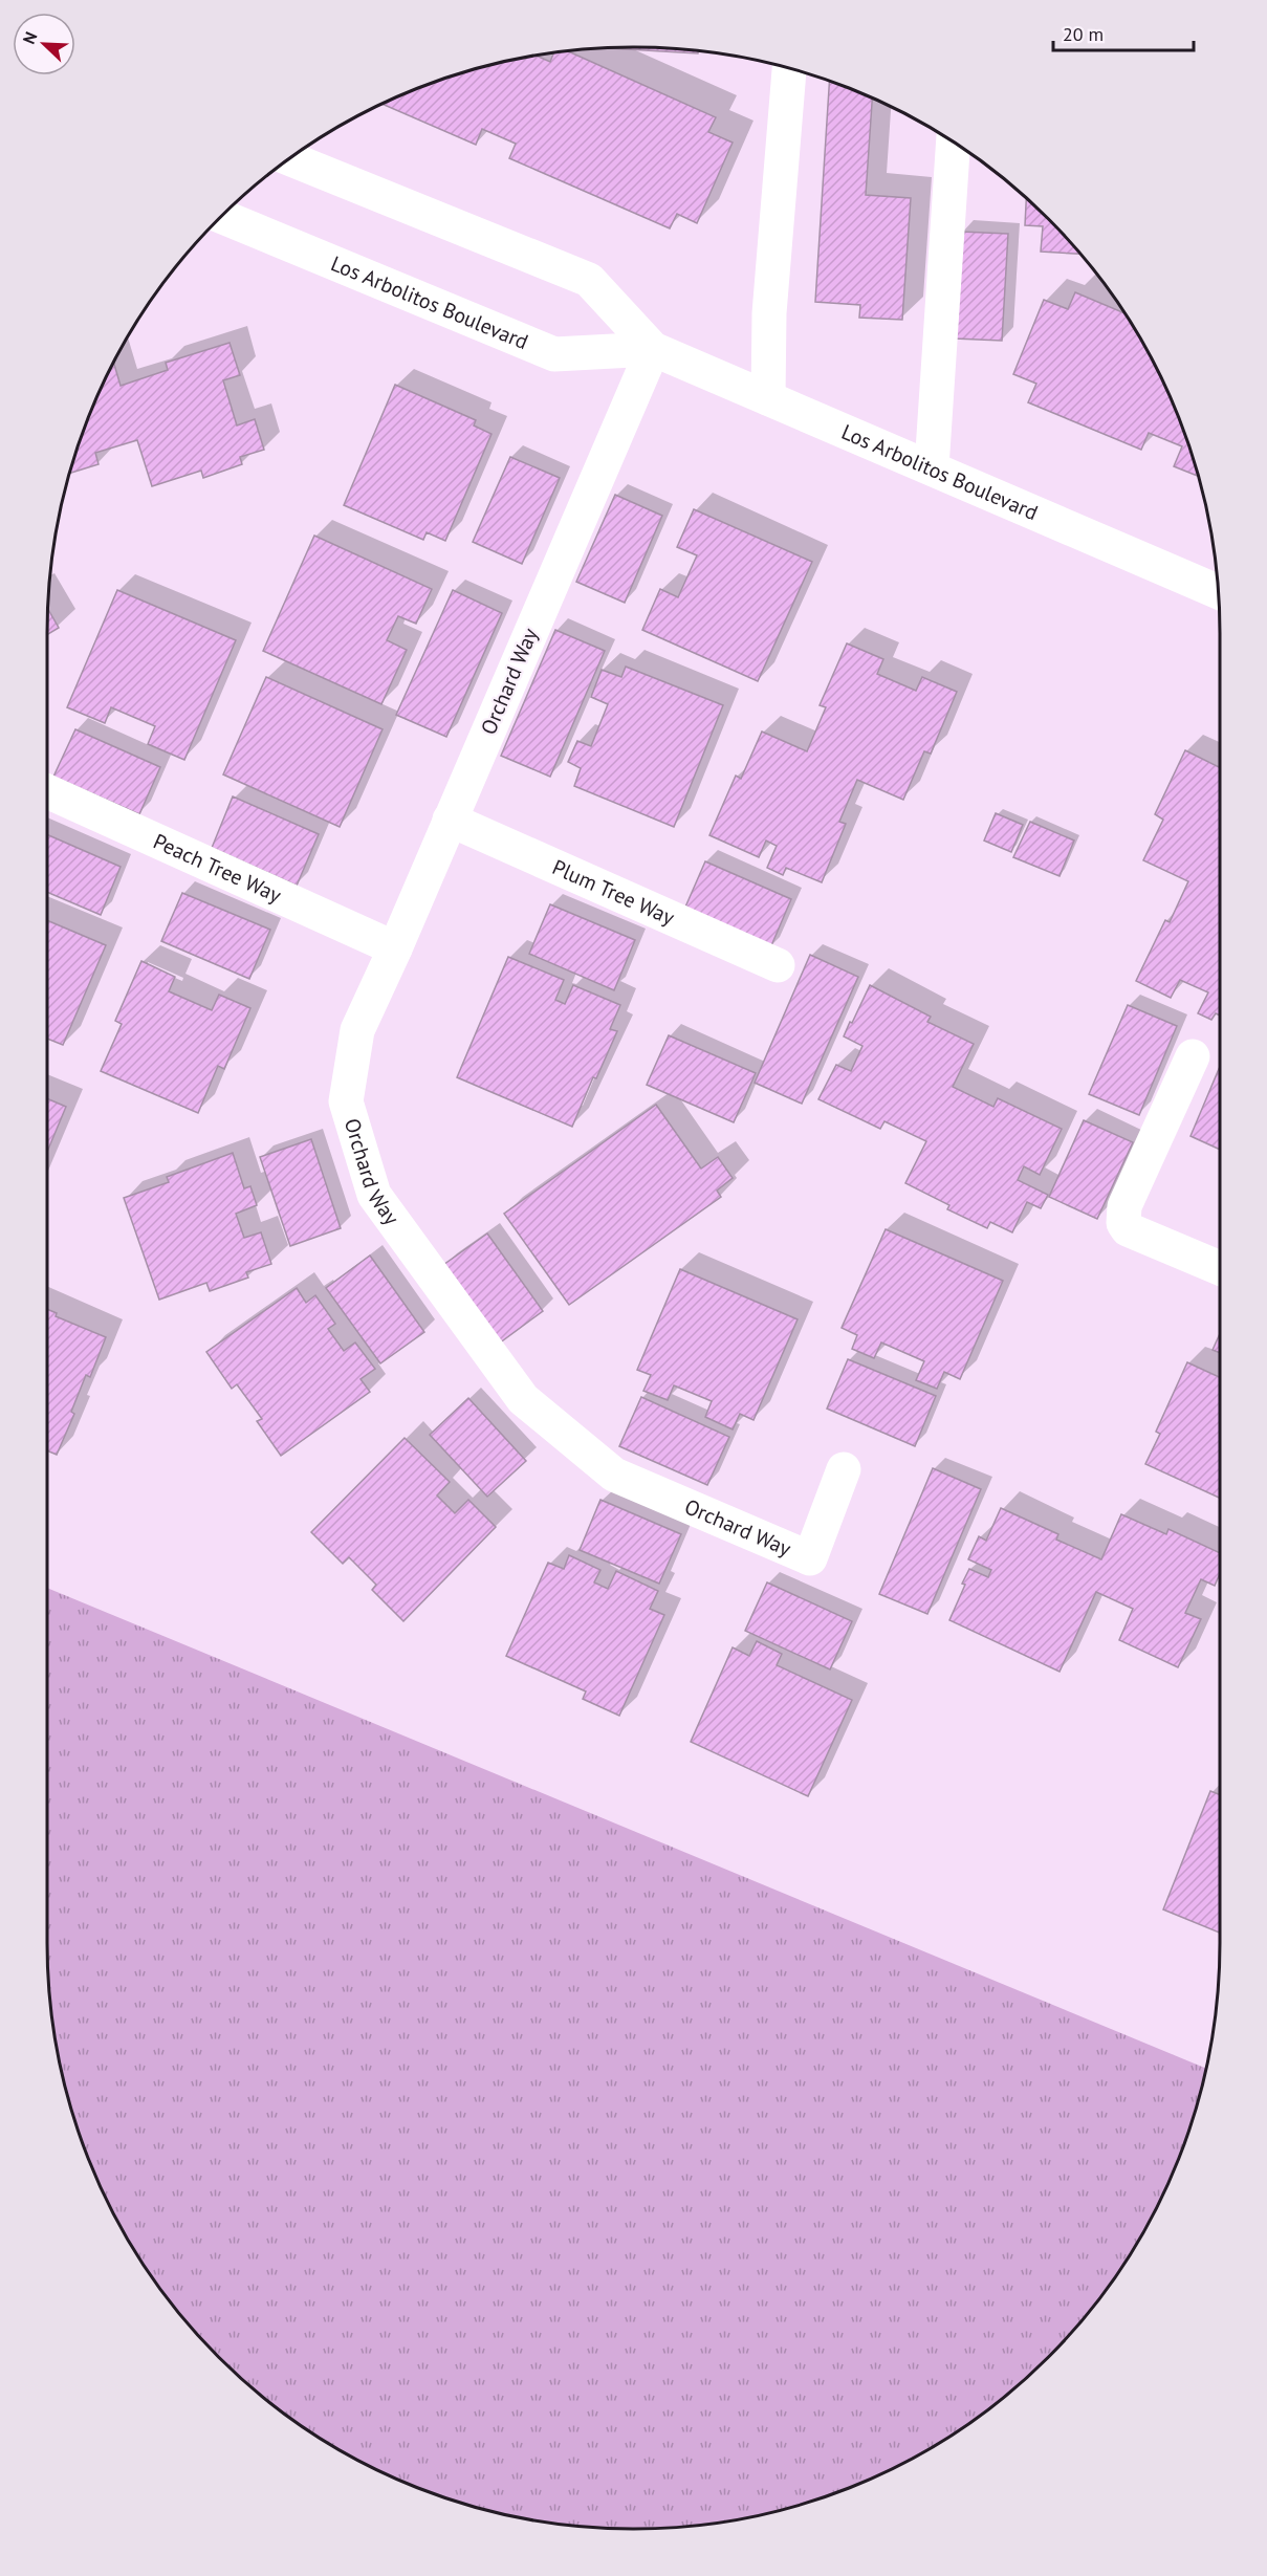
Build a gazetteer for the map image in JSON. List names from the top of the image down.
{
  "streets": {
    "street": [
      "Los Arbolitos Boulevard",
      "Orchard Way",
      "Peach Tree Way",
      "Plum Tree Way"
    ]
  },
  "crossings": [
    ["Los Arbolitos Boulevard", "Orchard Way"],
    ["Orchard Way", "Peach Tree Way"],
    ["Orchard Way", "Plum Tree Way"]
  ],
  "scale_bar": "20 m",
  "north": "top left"
}
